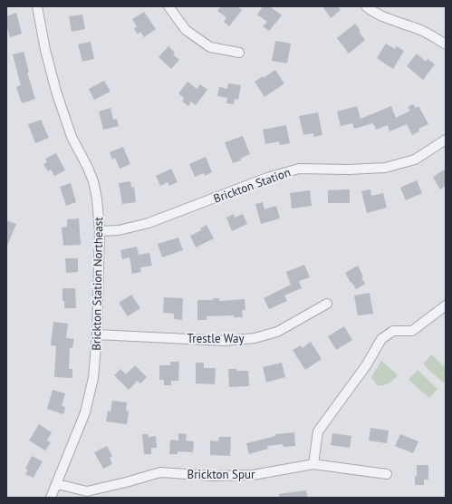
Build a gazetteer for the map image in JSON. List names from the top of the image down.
{
  "streets": {
    "street": [
      "Brickton Station",
      "Brickton Station Northeast",
      "Trestle Way",
      "Brickton Spur"
    ]
  },
  "crossings": [
    ["Brickton Station", "Brickton Station Northeast"],
    ["Brickton Station Northeast", "Trestle Way"],
    ["Brickton Station Northeast", "Brickton Spur"]
  ]
}
